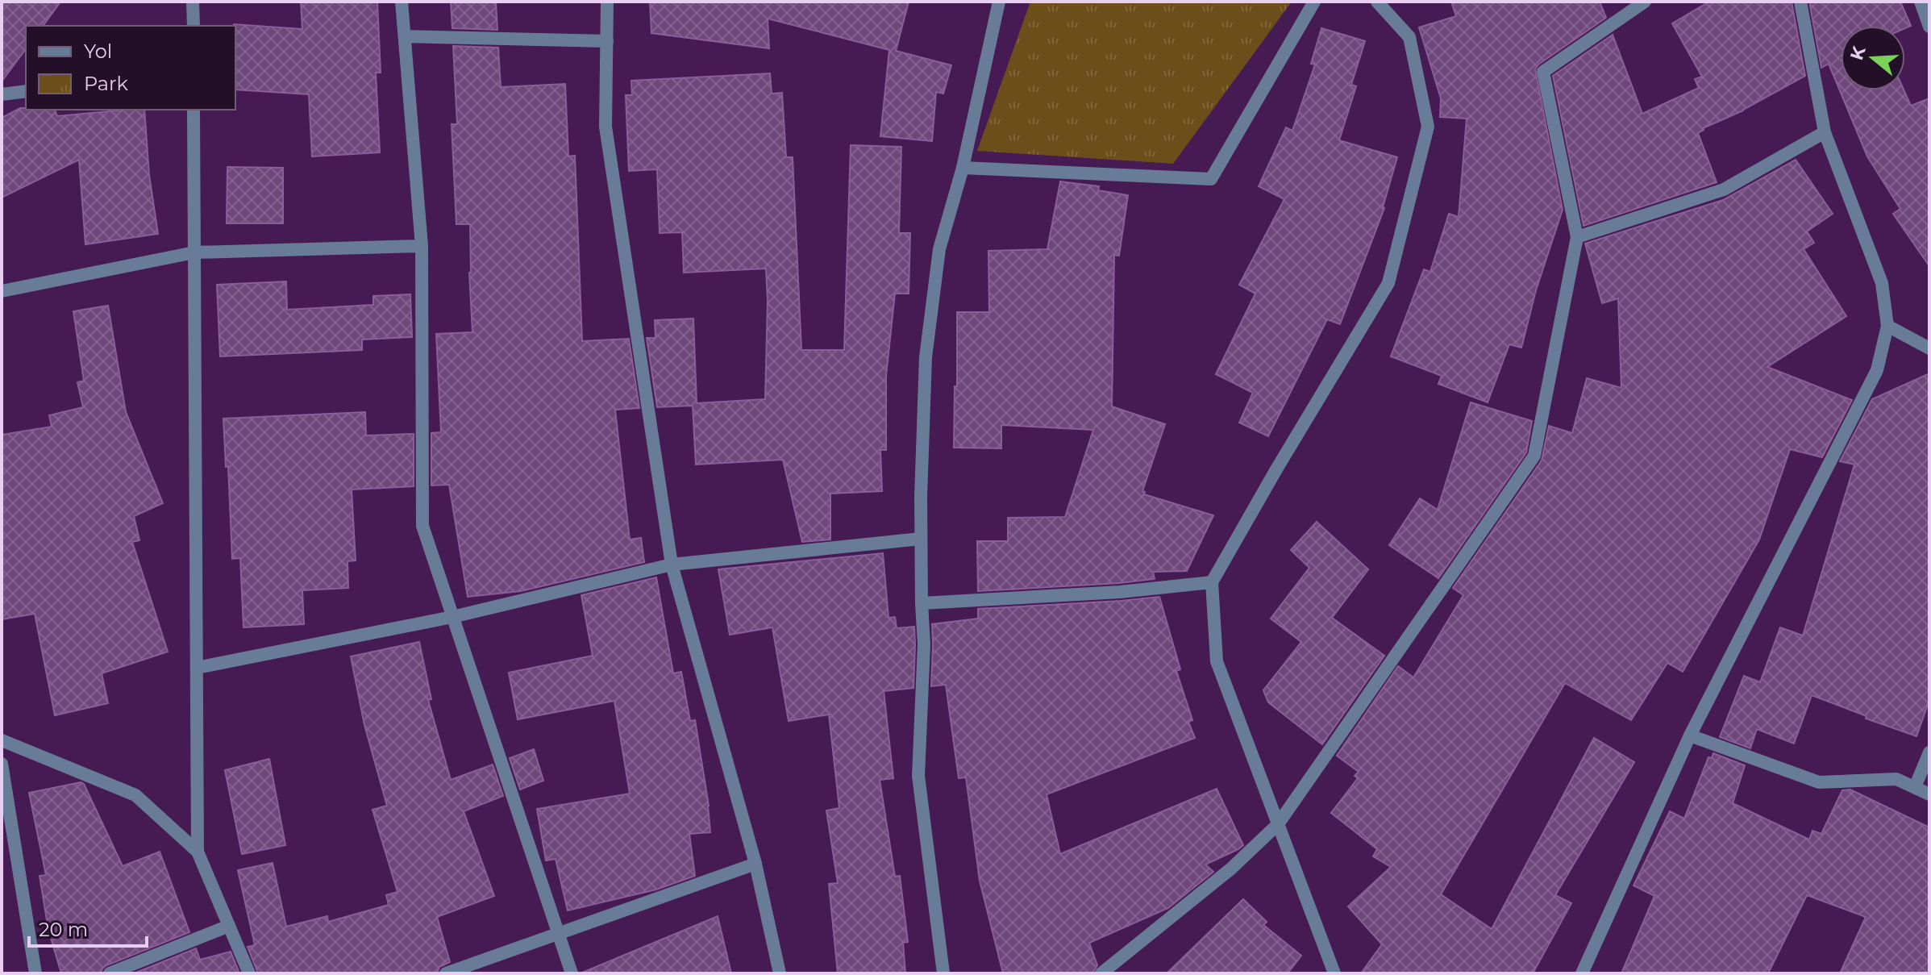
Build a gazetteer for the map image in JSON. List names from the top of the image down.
{
  "legend": ["Yol", "Park"],
  "scale_bar": "20 m",
  "north": "left"
}
